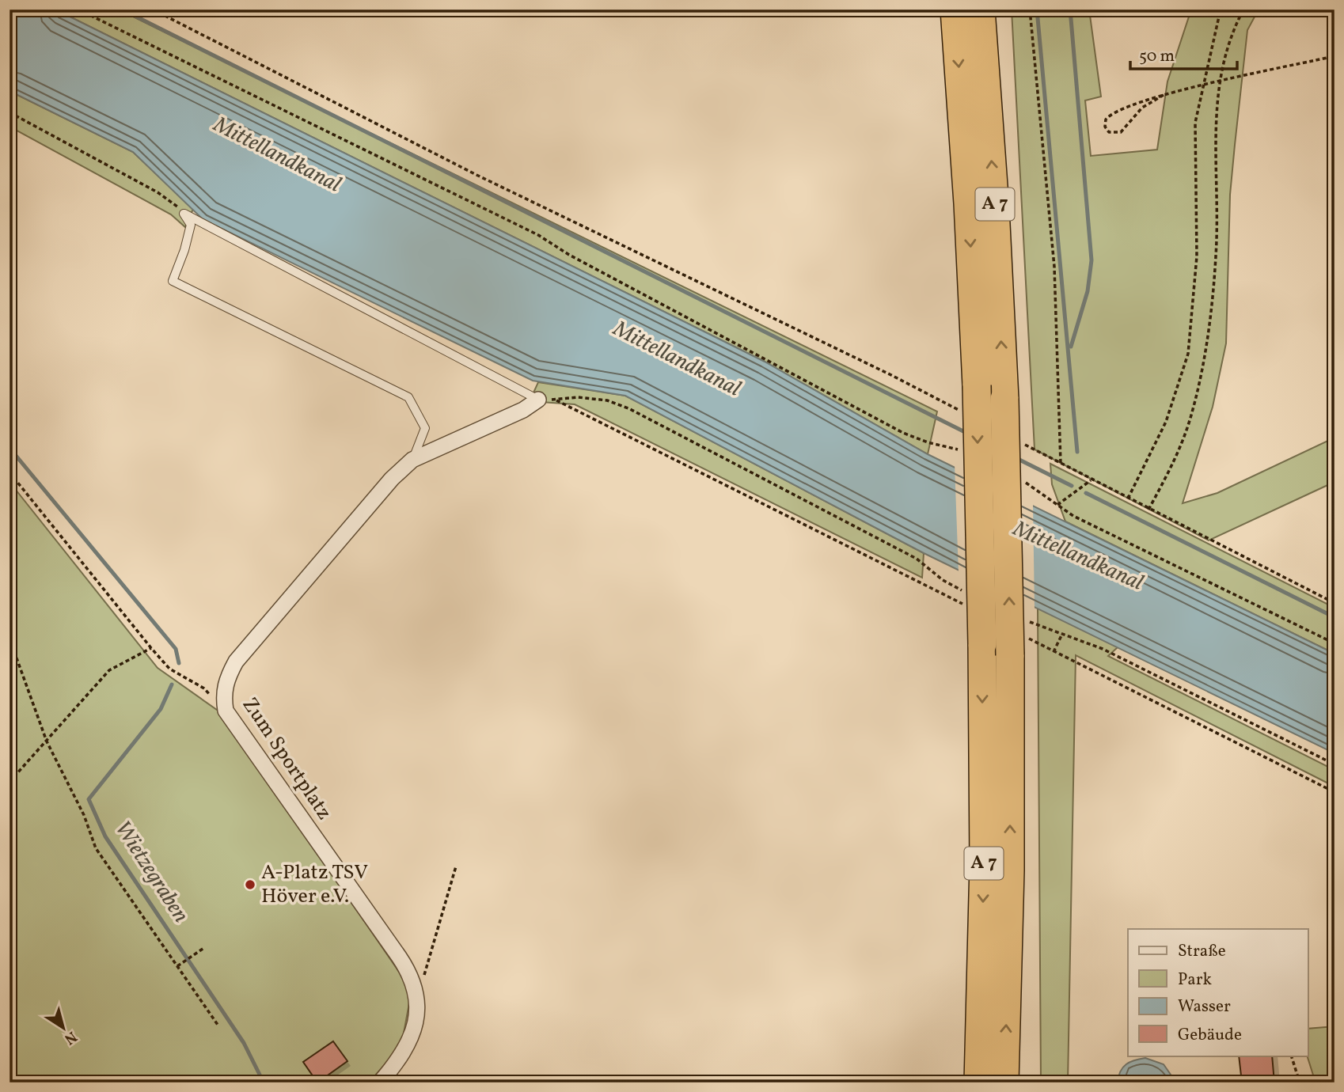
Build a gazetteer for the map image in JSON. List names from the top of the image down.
{
  "streets": {
    "highway": ["A 7"],
    "street": ["Zum Sportplatz"]
  },
  "water": ["Mittellandkanal", "Wietzegraben"],
  "places": ["A-Platz TSV Höver e.V."],
  "legend": [
    "Straße",
    "Park",
    "Wasser",
    "Gebäude"
  ],
  "scale_bar": "50 m",
  "north": "bottom right"
}
